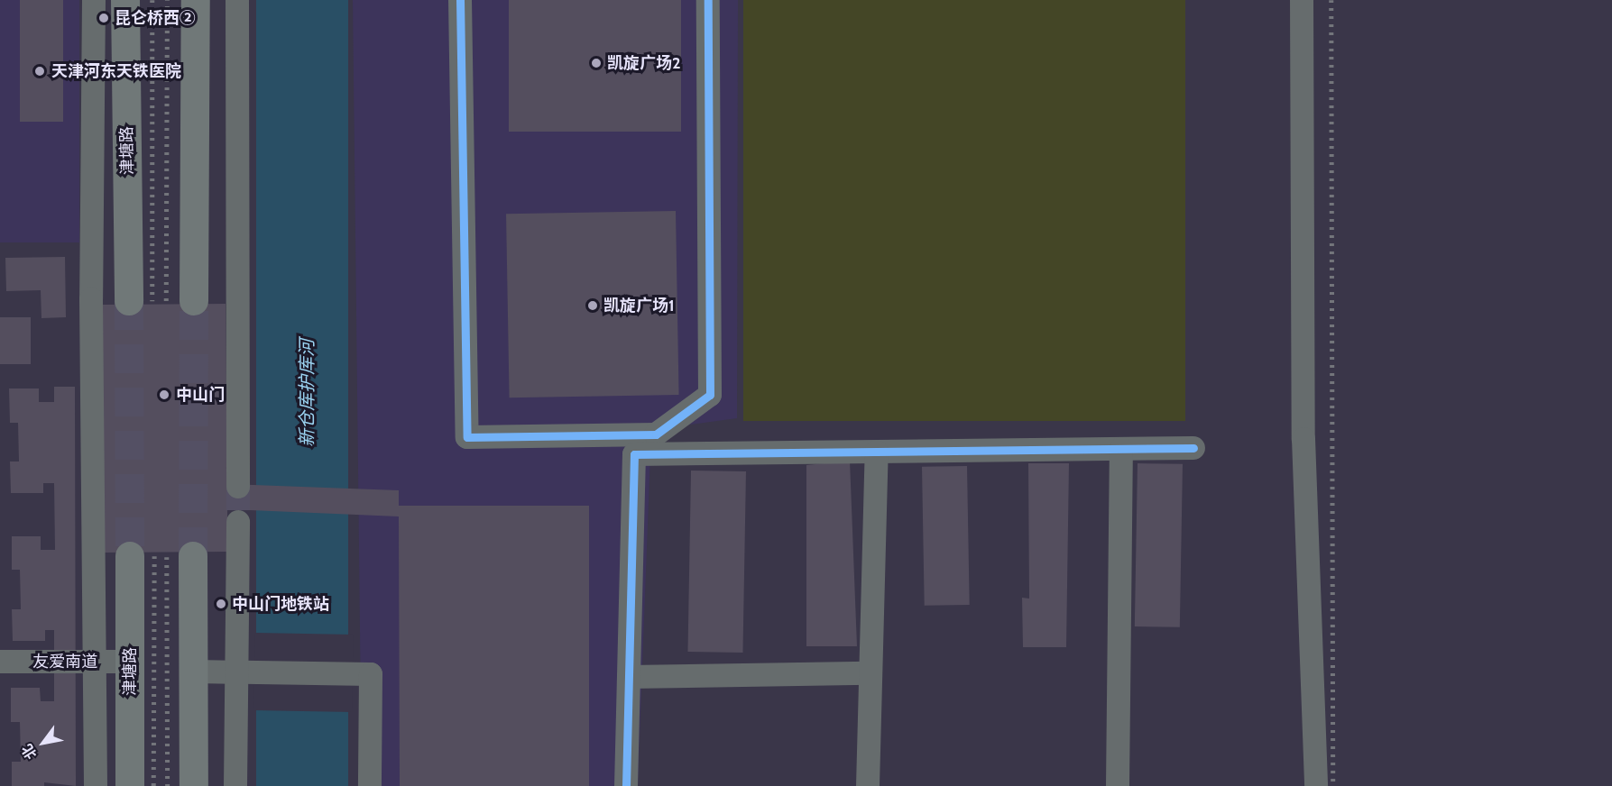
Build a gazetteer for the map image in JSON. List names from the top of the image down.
{
  "streets": {
    "main road": ["津塘路"],
    "street": ["友爱南道"]
  },
  "crossings": [
    ["津塘路", "友爱南道"]
  ],
  "water": ["新仓库护库河"],
  "places": [
    "昆仑桥西②",
    "凯旋广场2",
    "天津河东天铁医院",
    "凯旋广场1",
    "中山门",
    "中山门地铁站"
  ],
  "north": "bottom left"
}
